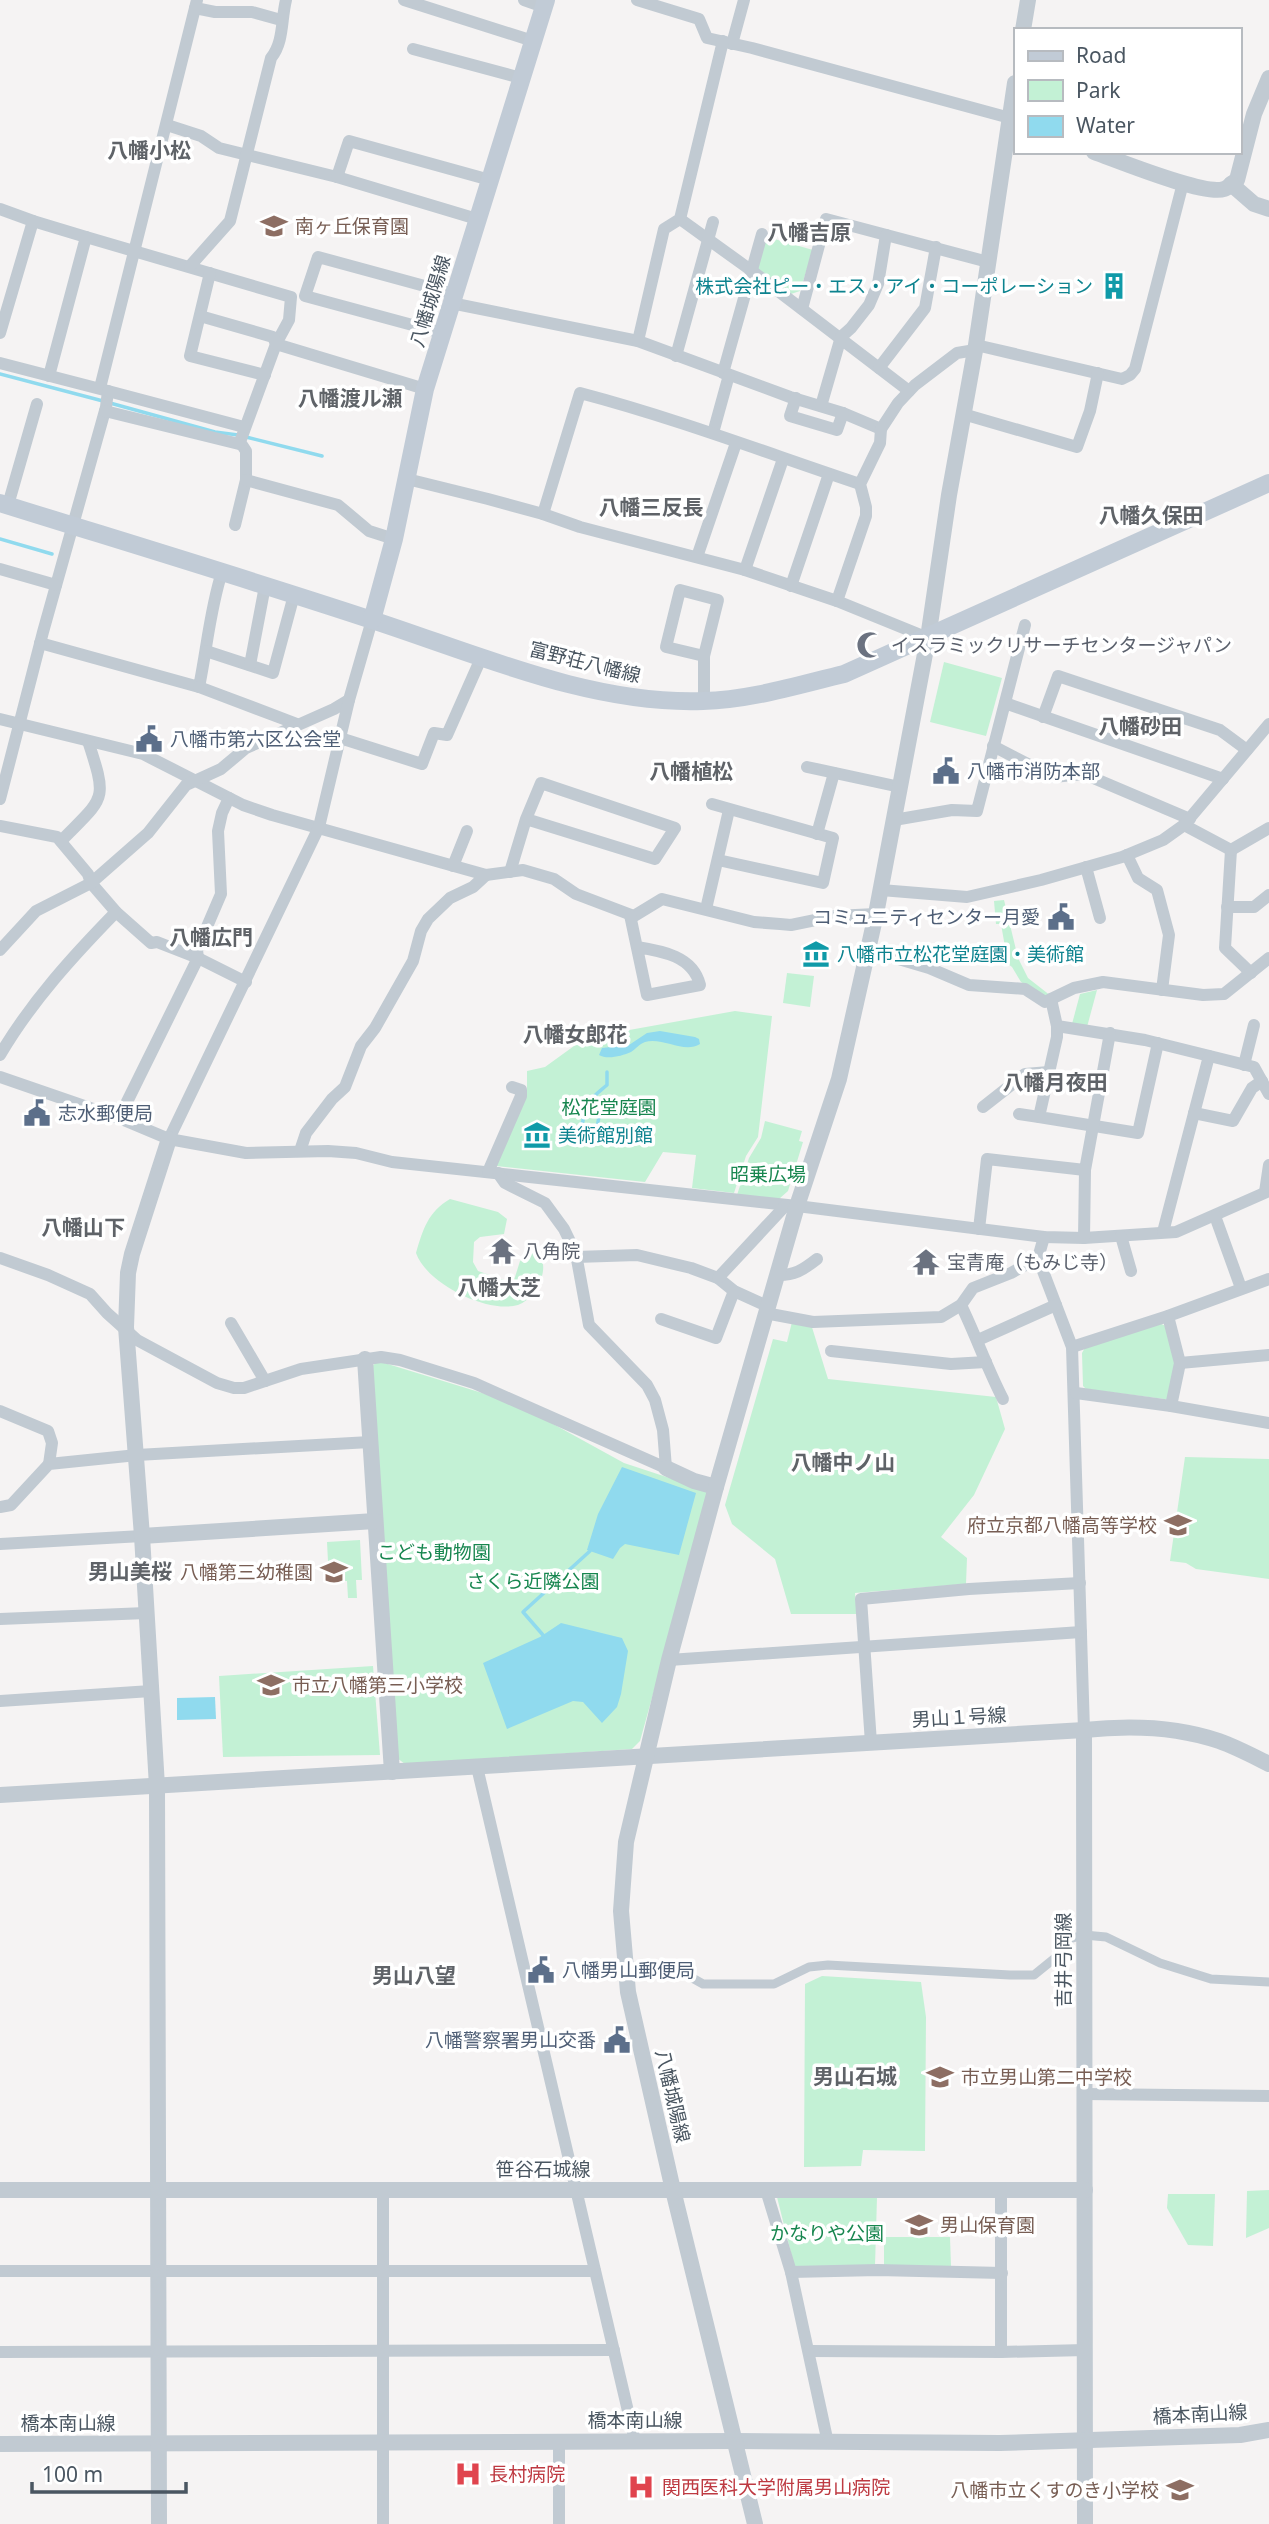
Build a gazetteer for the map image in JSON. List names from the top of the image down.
{
  "streets": {
    "main road": ["八幡城陽線", "富野荘八幡線"],
    "street": [
      "男山１号線",
      "吉井弓岡線",
      "笹谷石城線",
      "橋本南山線"
    ]
  },
  "crossings": [
    ["八幡城陽線", "富野荘八幡線"],
    ["八幡城陽線", "男山１号線"],
    ["八幡城陽線", "橋本南山線"],
    ["男山１号線", "吉井弓岡線"],
    ["吉井弓岡線", "笹谷石城線"],
    ["吉井弓岡線", "橋本南山線"]
  ],
  "districts": [
    "八幡小松",
    "八幡吉原",
    "八幡渡ル瀬",
    "八幡三反長",
    "八幡久保田",
    "八幡砂田",
    "八幡植松",
    "八幡広門",
    "八幡女郎花",
    "八幡月夜田",
    "八幡山下",
    "八幡大芝",
    "八幡中ノ山",
    "男山美桜",
    "男山八望",
    "男山石城"
  ],
  "parks": [
    "松花堂庭園",
    "昭乗広場",
    "こども動物園",
    "さくら近隣公園",
    "かなりや公園"
  ],
  "places": {
    "school or university": [
      "南ヶ丘保育園",
      "府立京都八幡高等学校",
      "八幡第三幼稚園",
      "市立八幡第三小学校",
      "市立男山第二中学校",
      "男山保育園",
      "八幡市立くすのき小学校"
    ],
    "building": ["株式会社ピー・エス・アイ・コーポレーション"],
    "mosque": ["イスラミックリサーチセンタージャパン"],
    "public building": [
      "八幡市第六区公会堂",
      "八幡市消防本部",
      "コミュニティセンター月愛",
      "志水郵便局",
      "八幡男山郵便局",
      "八幡警察署男山交番"
    ],
    "museum": ["八幡市立松花堂庭園・美術館", "美術館別館"],
    "temple": ["八角院", "宝青庵（もみじ寺）"],
    "hospital": ["長村病院", "関西医科大学附属男山病院"]
  },
  "legend": ["Road", "Park", "Water"],
  "scale_bar": "100 m"
}
